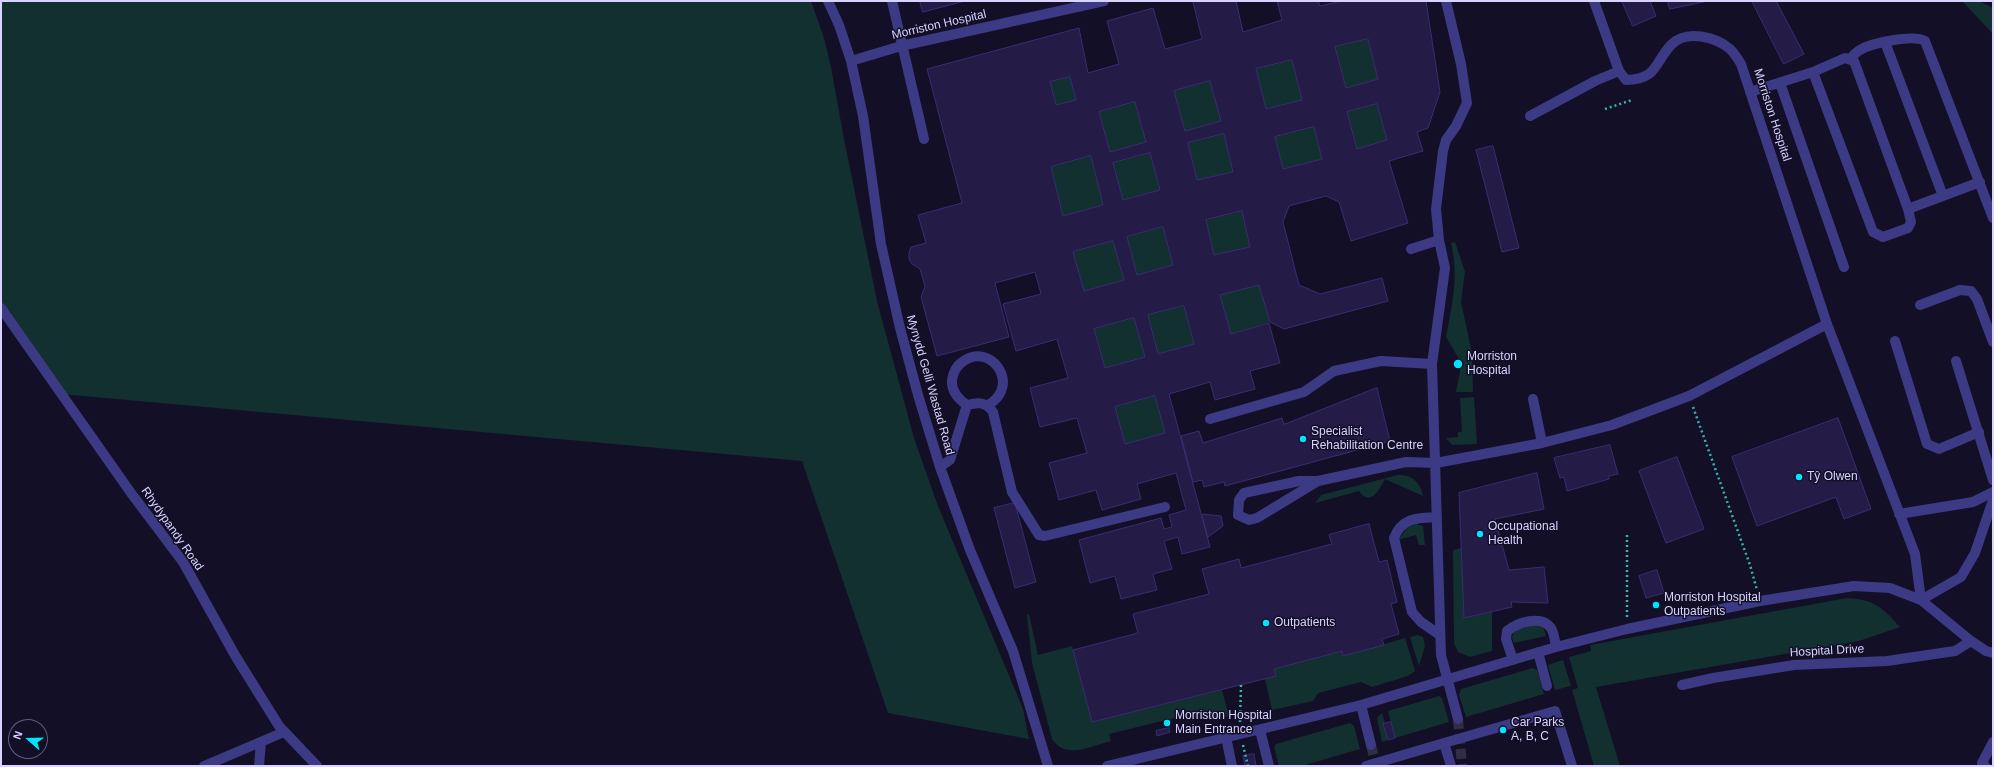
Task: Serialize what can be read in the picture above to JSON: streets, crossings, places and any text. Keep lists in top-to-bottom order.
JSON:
{
  "streets": {
    "street": [
      "Morriston Hospital",
      "Mynydd Gelli Wastad Road",
      "Rhydypandy Road",
      "Hospital Drive"
    ]
  },
  "crossings": [
    ["Morriston Hospital", "Mynydd Gelli Wastad Road"]
  ],
  "places": [
    "Morriston Hospital",
    "Specialist Rehabilitation Centre",
    "Tŷ Olwen",
    "Occupational Health",
    "Morriston Hospital Outpatients",
    "Outpatients",
    "Morriston Hospital Main Entrance",
    "Car Parks A, B, C"
  ],
  "north": "left"
}
